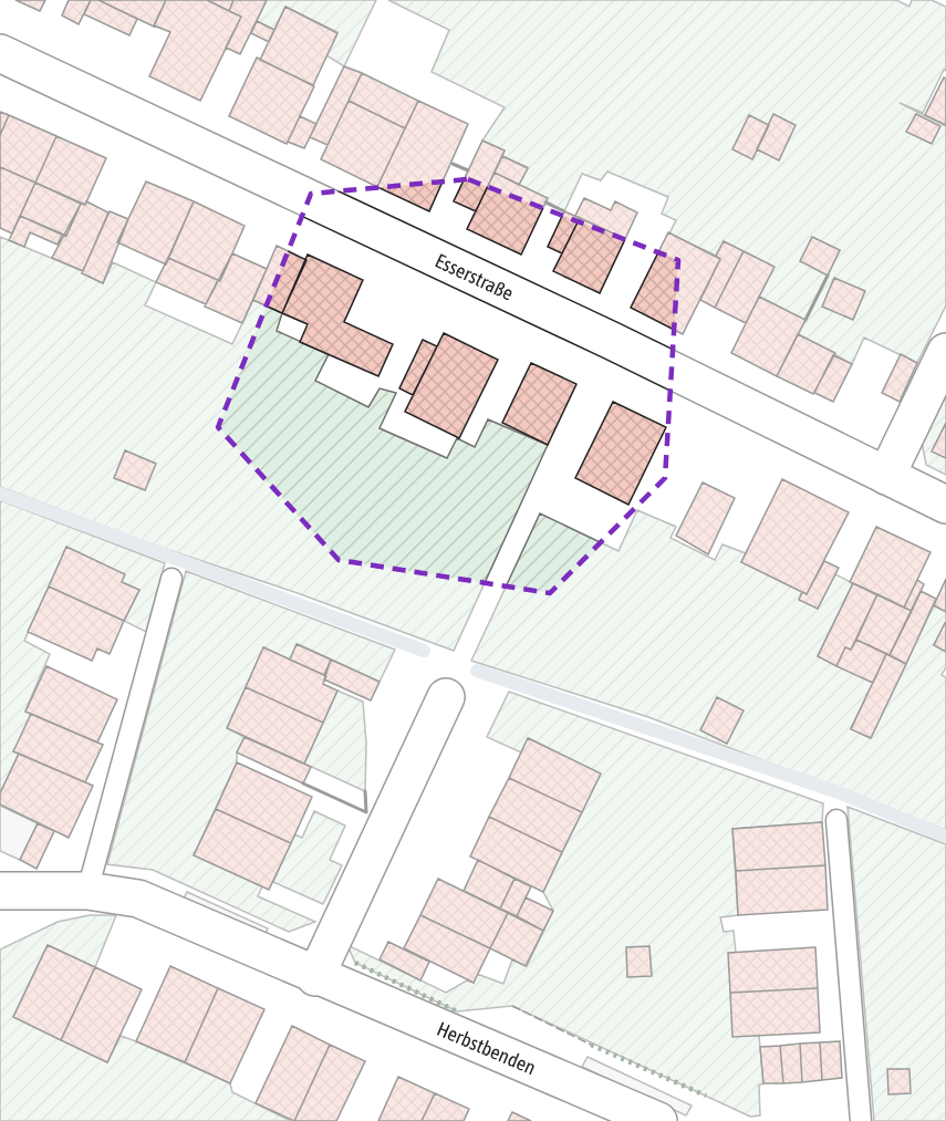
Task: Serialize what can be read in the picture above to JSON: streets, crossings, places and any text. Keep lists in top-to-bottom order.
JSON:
{
  "streets": {
    "street": ["Esserstraße", "Herbstbenden"]
  }
}
